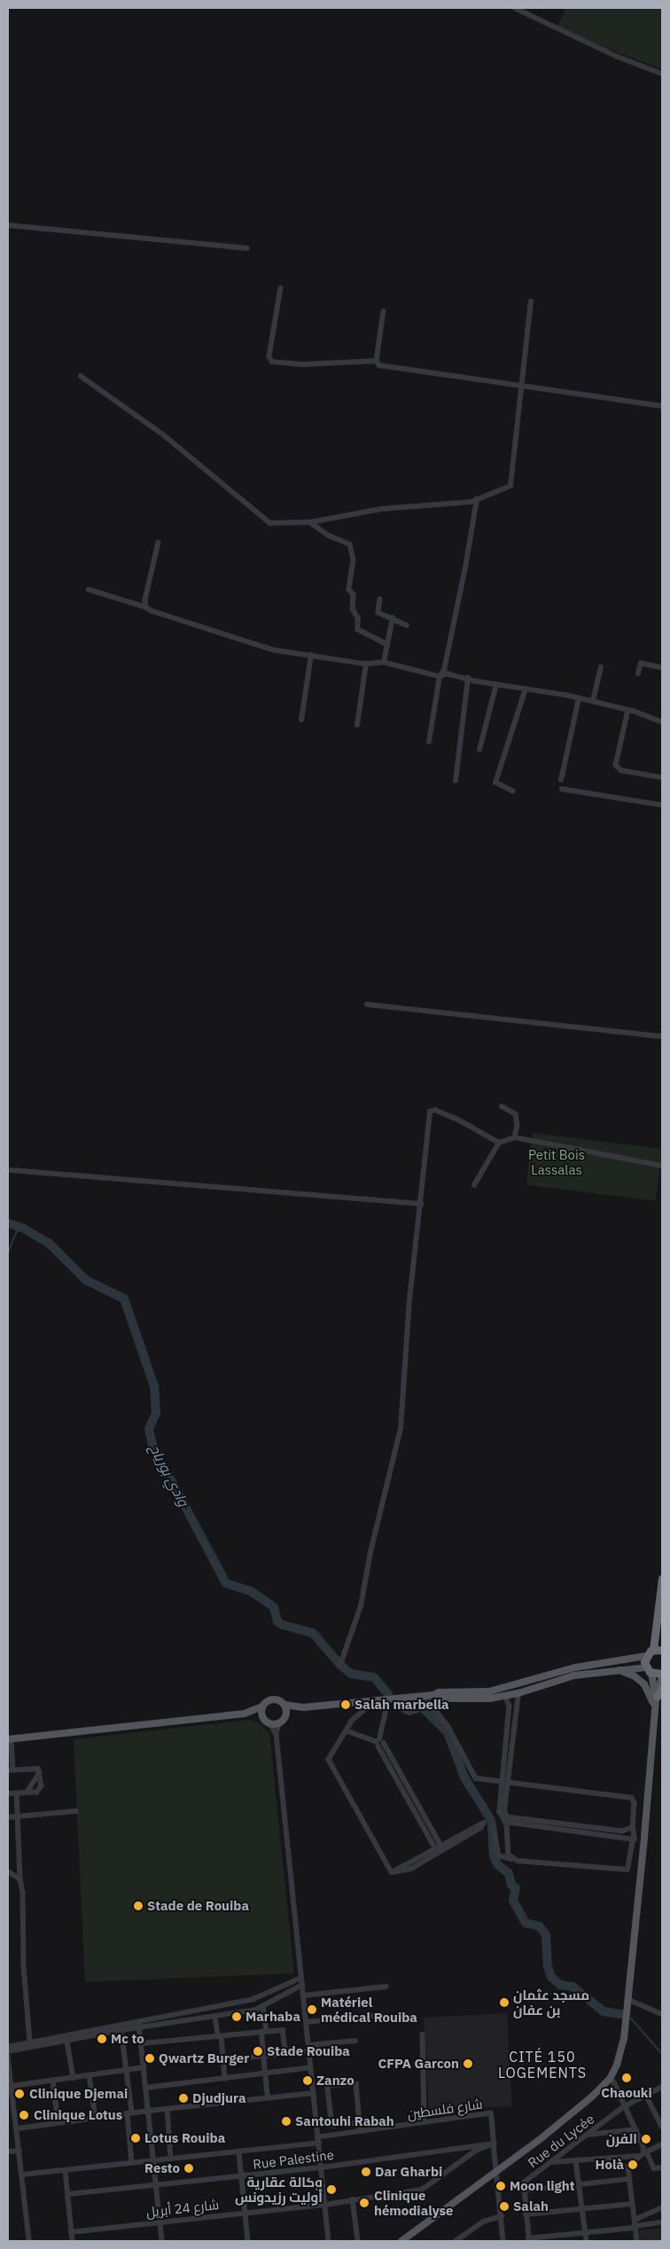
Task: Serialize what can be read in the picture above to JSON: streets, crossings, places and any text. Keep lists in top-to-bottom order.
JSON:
{
  "streets": {
    "street": [
      "شارع فلسطين",
      "Rue du Lycée",
      "Rue Palestine",
      "شارع 24 أبريل"
    ]
  },
  "crossings": [
    ["شارع فلسطين", "Rue Palestine"],
    ["شارع فلسطين", "شارع 24 أبريل"],
    ["Rue Palestine", "شارع 24 أبريل"]
  ],
  "districts": ["CITÉ 150 LOGEMENTS"],
  "water": ["وادي بورياح"],
  "parks": ["Petit Bois Lassalas"],
  "places": [
    "Salah marbella",
    "Stade de Rouiba",
    "مسجد عثمان بن عفان",
    "Matériel médical Rouiba",
    "Marhaba",
    "Mc to",
    "Stade Rouiba",
    "Qwartz Burger",
    "CFPA Garcon",
    "Chaouki",
    "Zanzo",
    "Clinique Djemai",
    "Djudjura",
    "Clinique Lotus",
    "Santouhi Rabah",
    "Lotus Rouiba",
    "الفرن",
    "Holà",
    "Resto",
    "Dar Gharbi",
    "Moon light",
    "وكالة عقارية أوليت رزيدونس",
    "Clinique hémodialyse",
    "Salah"
  ]
}
